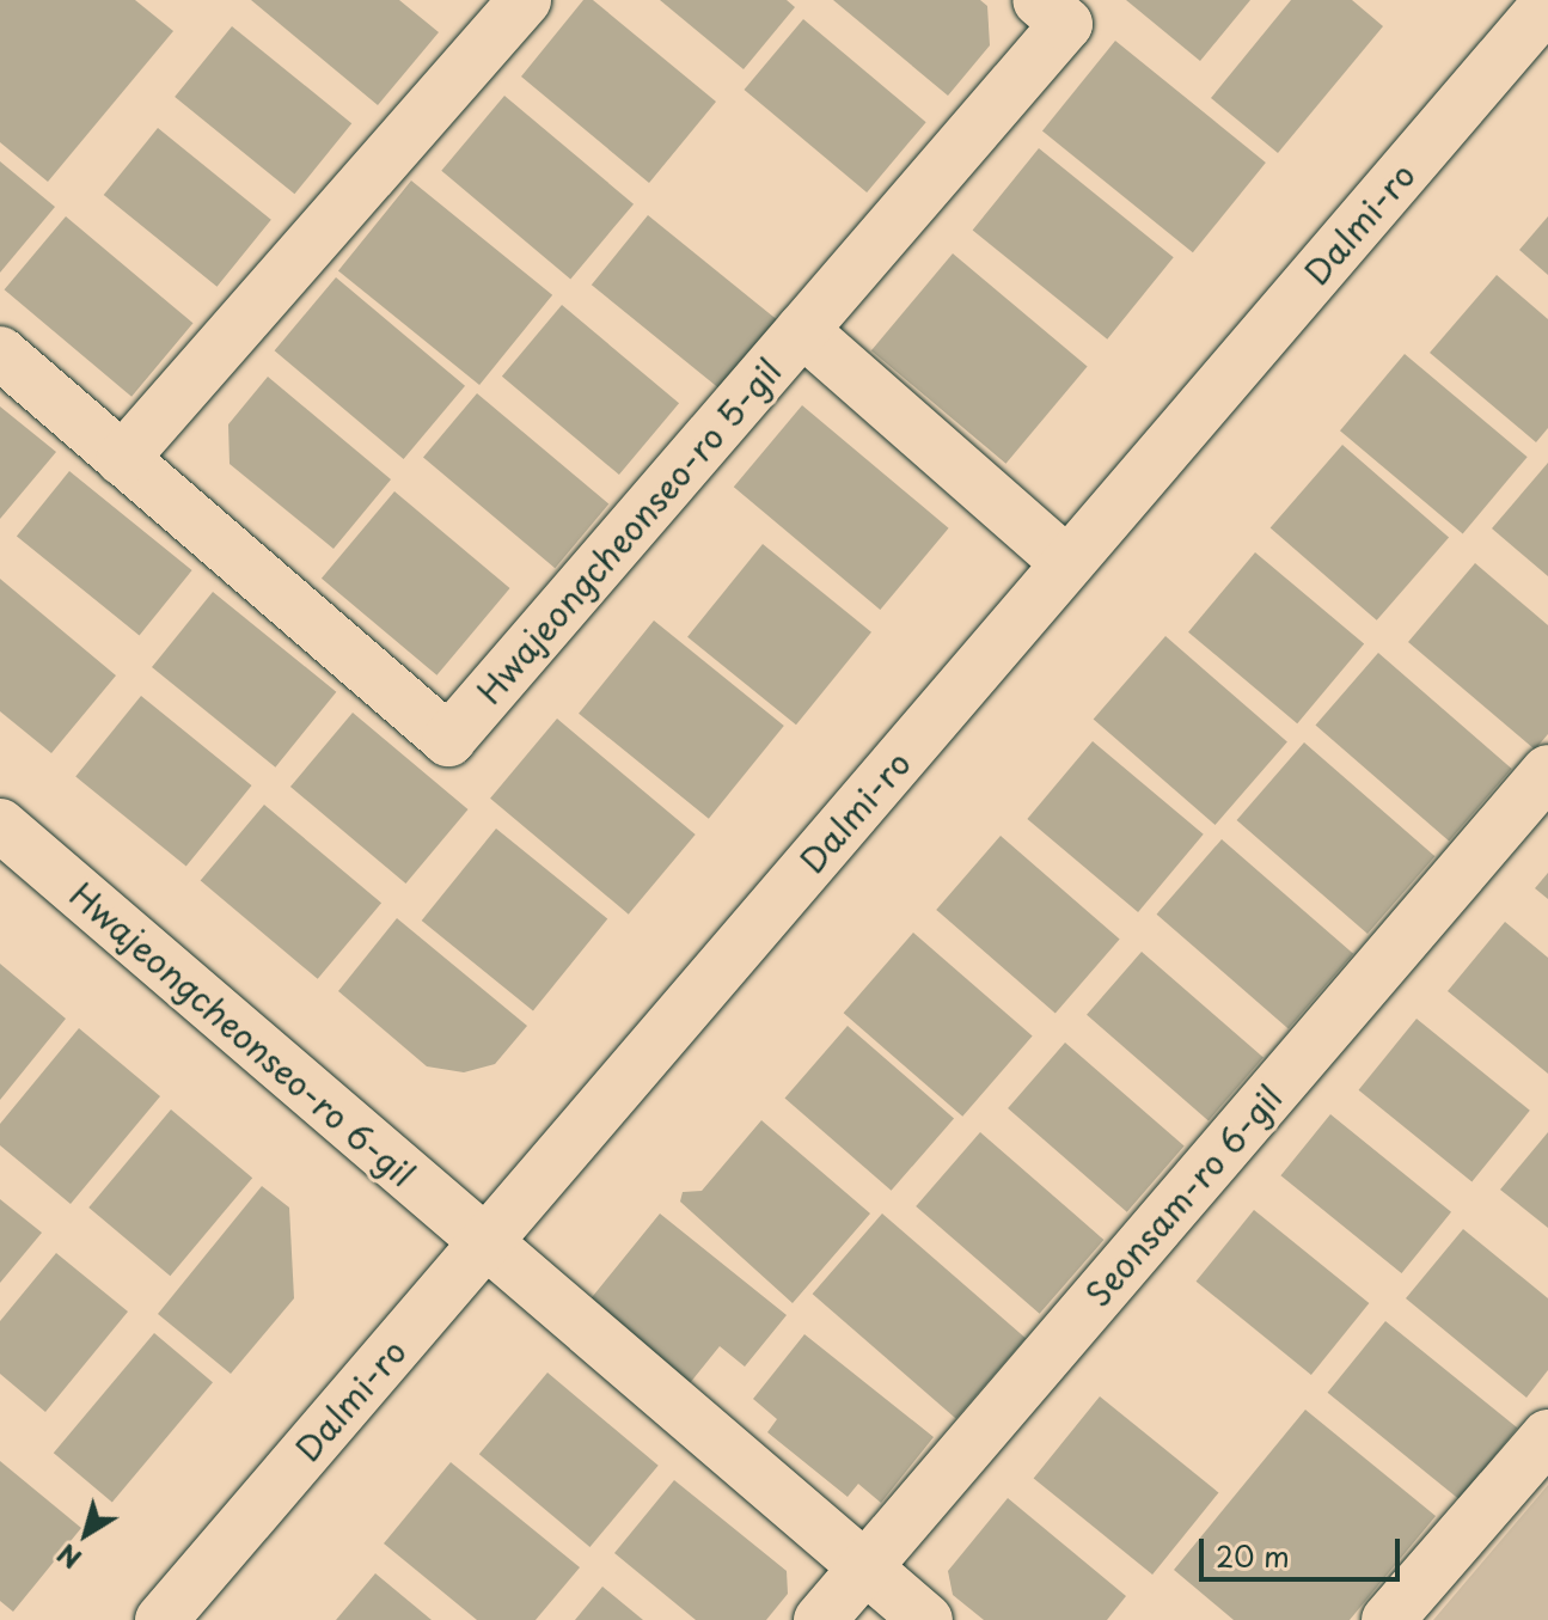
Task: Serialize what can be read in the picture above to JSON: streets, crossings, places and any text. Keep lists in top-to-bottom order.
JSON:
{
  "streets": {
    "street": [
      "Dalmi-ro",
      "Hwajeongcheonseo-ro 5-gil",
      "Hwajeongcheonseo-ro 6-gil",
      "Seonsam-ro 6-gil"
    ]
  },
  "crossings": [
    ["Dalmi-ro", "Hwajeongcheonseo-ro 6-gil"],
    ["Hwajeongcheonseo-ro 6-gil", "Seonsam-ro 6-gil"]
  ],
  "scale_bar": "20 m",
  "north": "bottom left"
}
